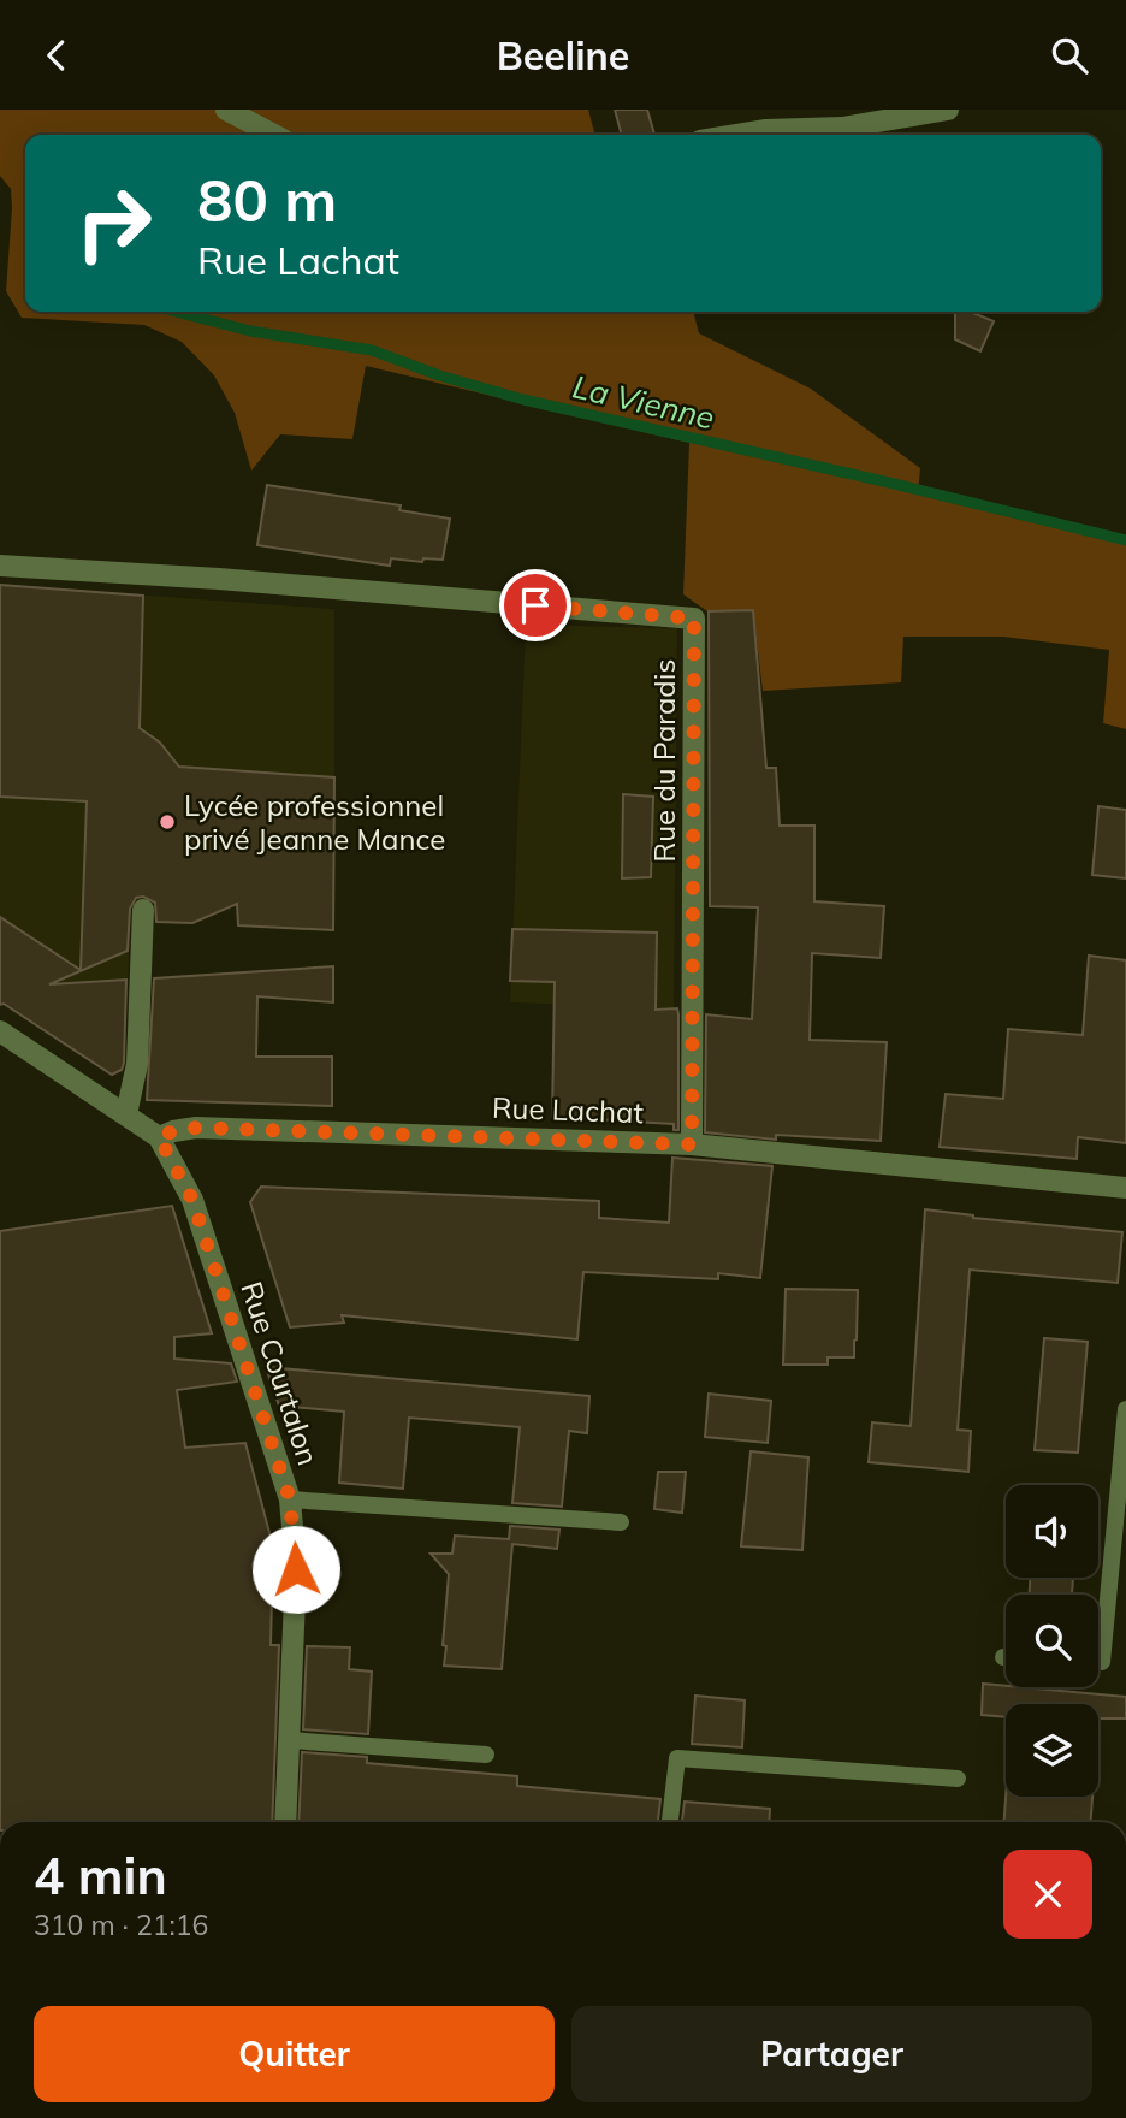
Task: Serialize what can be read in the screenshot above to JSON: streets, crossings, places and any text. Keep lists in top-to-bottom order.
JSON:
{
  "streets": {
    "street": ["Rue du Paradis", "Rue Lachat", "Rue Courtalon"]
  },
  "crossings": [
    ["Rue du Paradis", "Rue Lachat"],
    ["Rue Lachat", "Rue Courtalon"]
  ],
  "water": ["La Vienne"],
  "places": ["Lycée professionnel privé Jeanne Mance"],
  "page": {
    "header": "Beeline",
    "turn": ["80 m", "Rue Lachat"],
    "heading": ["4 min", "310 m · 21:16"],
    "buttons": ["Quitter", "Partager"]
  }
}
